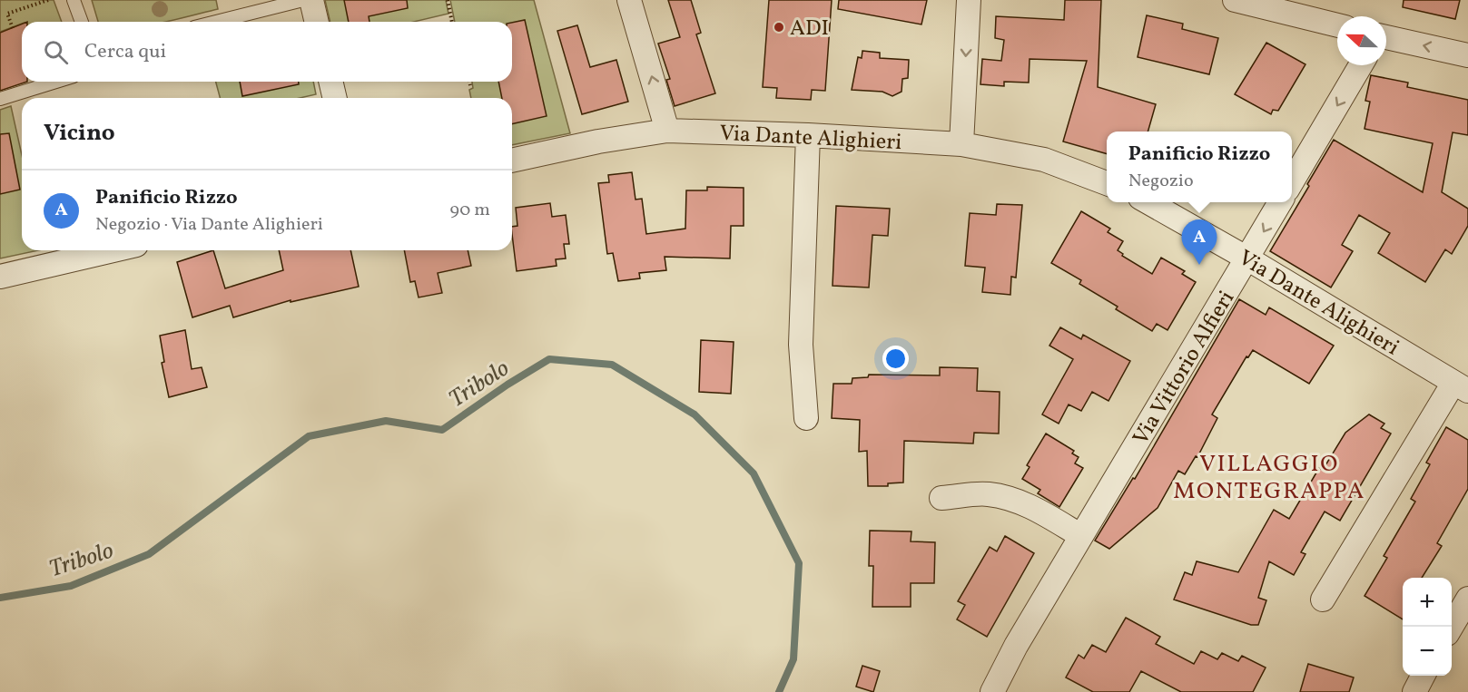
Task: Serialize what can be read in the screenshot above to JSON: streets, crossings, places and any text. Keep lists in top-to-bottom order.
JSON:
{
  "streets": {
    "street": ["Via Dante Alighieri", "Via Vittorio Alfieri"]
  },
  "crossings": [
    ["Via Dante Alighieri", "Via Vittorio Alfieri"]
  ],
  "districts": ["VILLAGGIO MONTEGRAPPA"],
  "water": ["Tribolo"],
  "places": ["ADI"],
  "north": "left",
  "page": {
    "search": "Cerca qui",
    "heading": "Vicino",
    "popup": ["Panificio Rizzo", "Negozio"],
    "list": [
      {
        "mark": "A",
        "name": "Panificio Rizzo",
        "note": "Negozio · Via Dante Alighieri",
        "value": "90 m"
      }
    ],
    "pins": "A",
    "map_buttons": ["+", "−"]
  }
}
